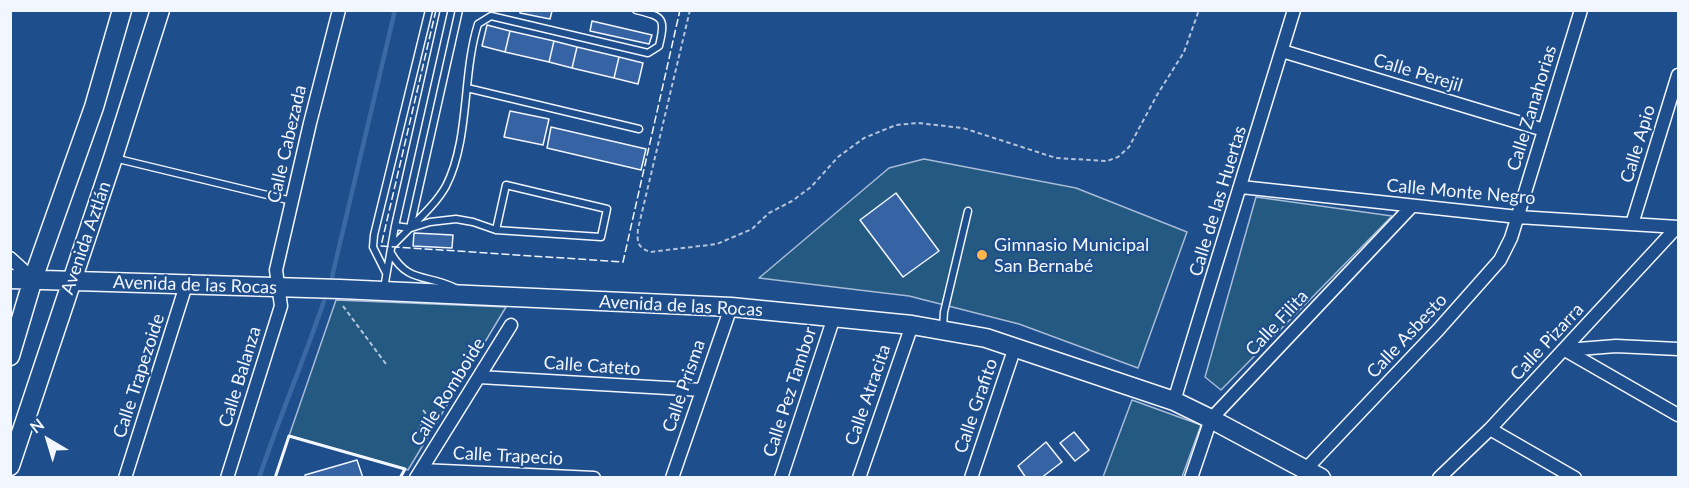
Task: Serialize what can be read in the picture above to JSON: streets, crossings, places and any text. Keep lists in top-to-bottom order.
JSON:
{
  "streets": {
    "street": [
      "Calle Perejil",
      "Calle Zanahorias",
      "Calle Cabezada",
      "Calle Apio",
      "Calle Monte Negro",
      "Calle de las Huertas",
      "Avenida Aztlán",
      "Avenida de las Rocas",
      "Calle Filita",
      "Calle Asbesto",
      "Calle Pizarra",
      "Calle Cateto",
      "Calle Trapezoide",
      "Calle Balanza",
      "Calle Prisma",
      "Calle Romboide",
      "Calle Pez Tambor",
      "Calle Atracita",
      "Calle Grafito",
      "Calle Trapecio"
    ]
  },
  "crossings": [
    ["Calle Perejil", "Calle Zanahorias"],
    ["Calle Perejil", "Calle de las Huertas"],
    ["Calle Zanahorias", "Calle Monte Negro"],
    ["Calle Zanahorias", "Calle Asbesto"],
    ["Calle Cabezada", "Avenida de las Rocas"],
    ["Calle Cabezada", "Calle Balanza"],
    ["Calle Apio", "Calle Monte Negro"],
    ["Calle Monte Negro", "Calle de las Huertas"],
    ["Calle Monte Negro", "Calle Filita"],
    ["Calle Monte Negro", "Calle Asbesto"],
    ["Calle Monte Negro", "Calle Pizarra"],
    ["Calle de las Huertas", "Avenida de las Rocas"],
    ["Avenida Aztlán", "Avenida de las Rocas"],
    ["Avenida de las Rocas", "Calle Filita"],
    ["Avenida de las Rocas", "Calle Asbesto"],
    ["Avenida de las Rocas", "Calle Trapezoide"],
    ["Avenida de las Rocas", "Calle Balanza"],
    ["Avenida de las Rocas", "Calle Prisma"],
    ["Avenida de las Rocas", "Calle Pez Tambor"],
    ["Avenida de las Rocas", "Calle Atracita"],
    ["Avenida de las Rocas", "Calle Grafito"],
    ["Calle Cateto", "Calle Prisma"],
    ["Calle Cateto", "Calle Romboide"],
    ["Calle Romboide", "Calle Trapecio"]
  ],
  "places": ["Gimnasio Municipal San Bernabé"],
  "north": "top left"
}
